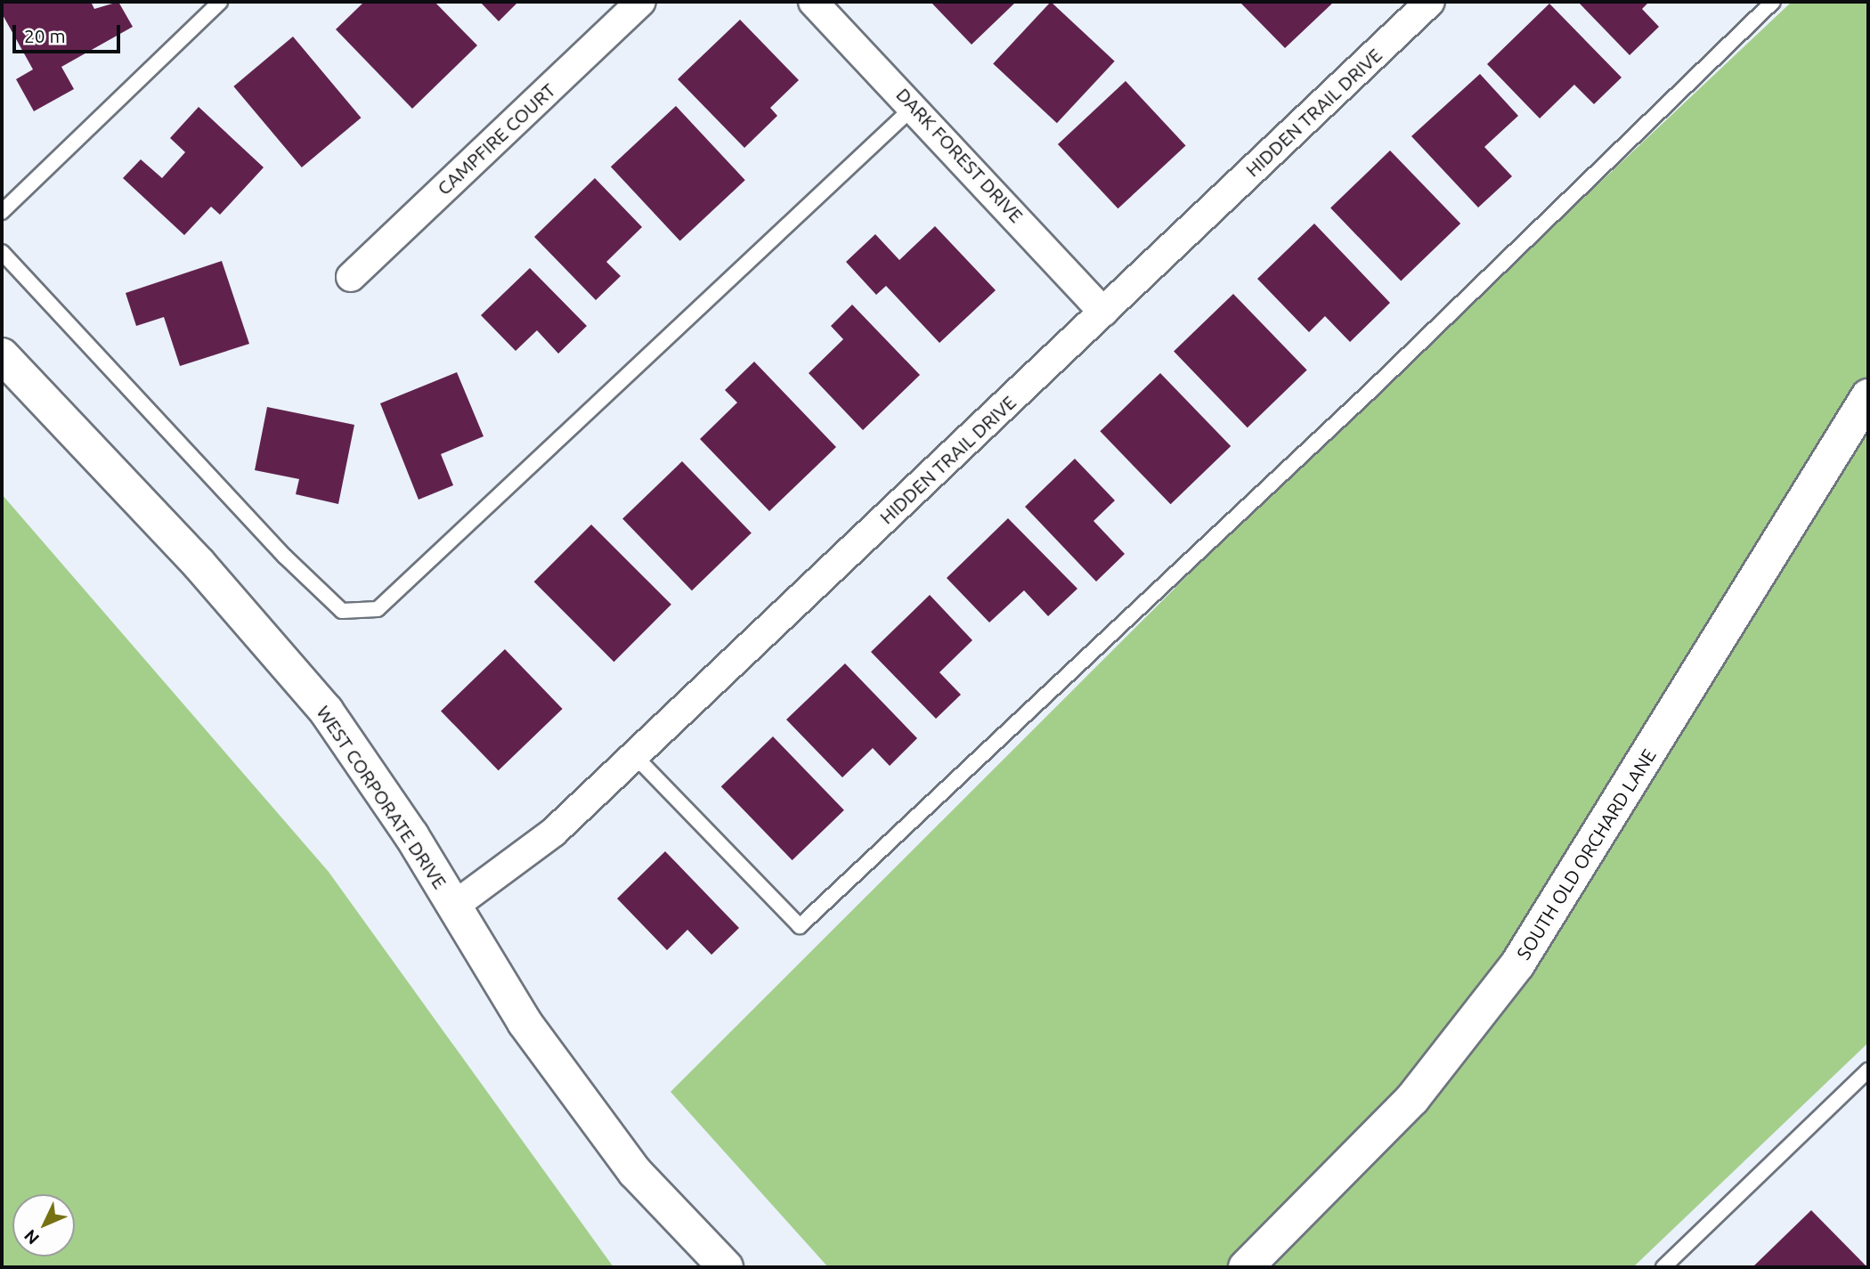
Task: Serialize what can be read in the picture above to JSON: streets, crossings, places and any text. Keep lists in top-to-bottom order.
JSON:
{
  "streets": {
    "street": [
      "HIDDEN TRAIL DRIVE",
      "CAMPFIRE COURT",
      "DARK FOREST DRIVE",
      "WEST CORPORATE DRIVE",
      "SOUTH OLD ORCHARD LANE"
    ]
  },
  "crossings": [
    ["HIDDEN TRAIL DRIVE", "DARK FOREST DRIVE"],
    ["HIDDEN TRAIL DRIVE", "WEST CORPORATE DRIVE"]
  ],
  "scale_bar": "20 m",
  "north": "bottom left"
}
